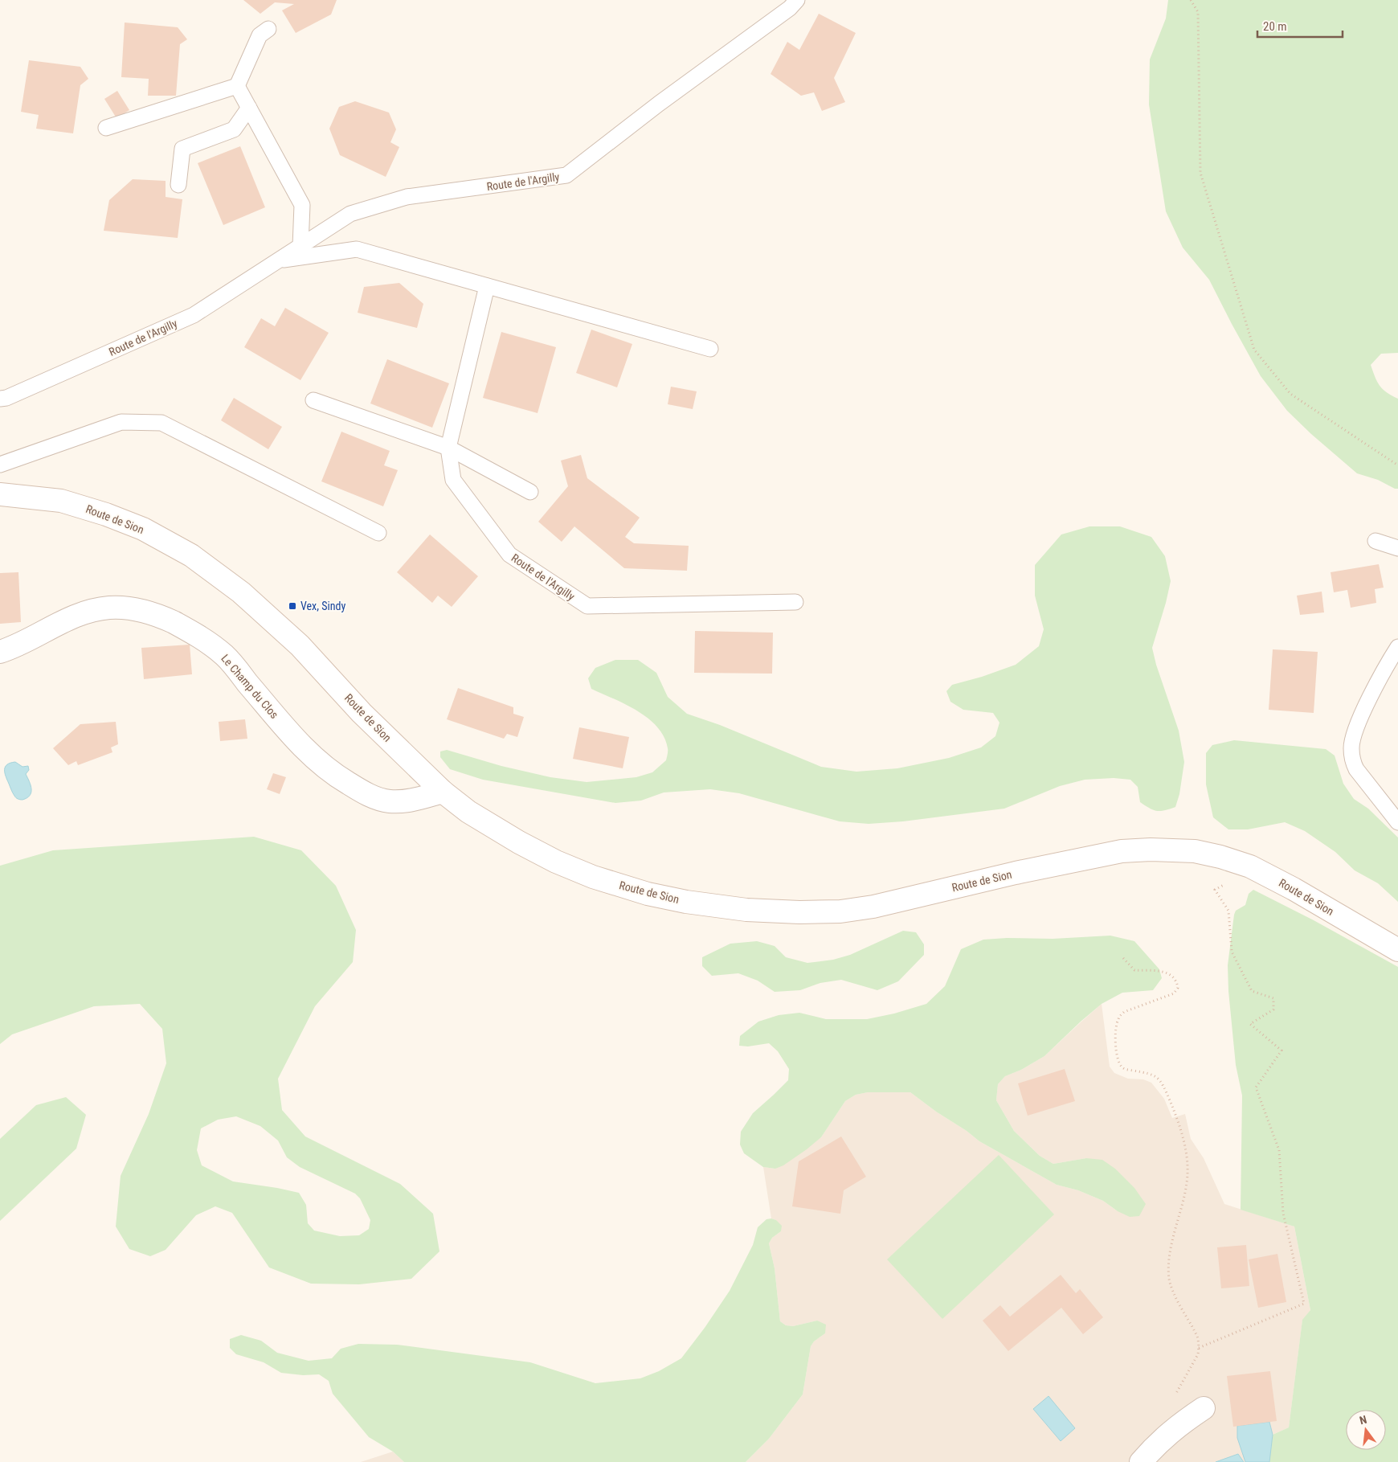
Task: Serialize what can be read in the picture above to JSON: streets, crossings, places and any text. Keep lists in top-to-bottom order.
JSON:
{
  "streets": {
    "main road": ["Route de Sion", "Le Champ du Clos"],
    "lane": ["Route de l'Argilly"]
  },
  "crossings": [
    ["Route de Sion", "Le Champ du Clos"]
  ],
  "places": {
    "transit": ["Vex, Sindy"]
  },
  "scale_bar": "20 m",
  "north": "top"
}
